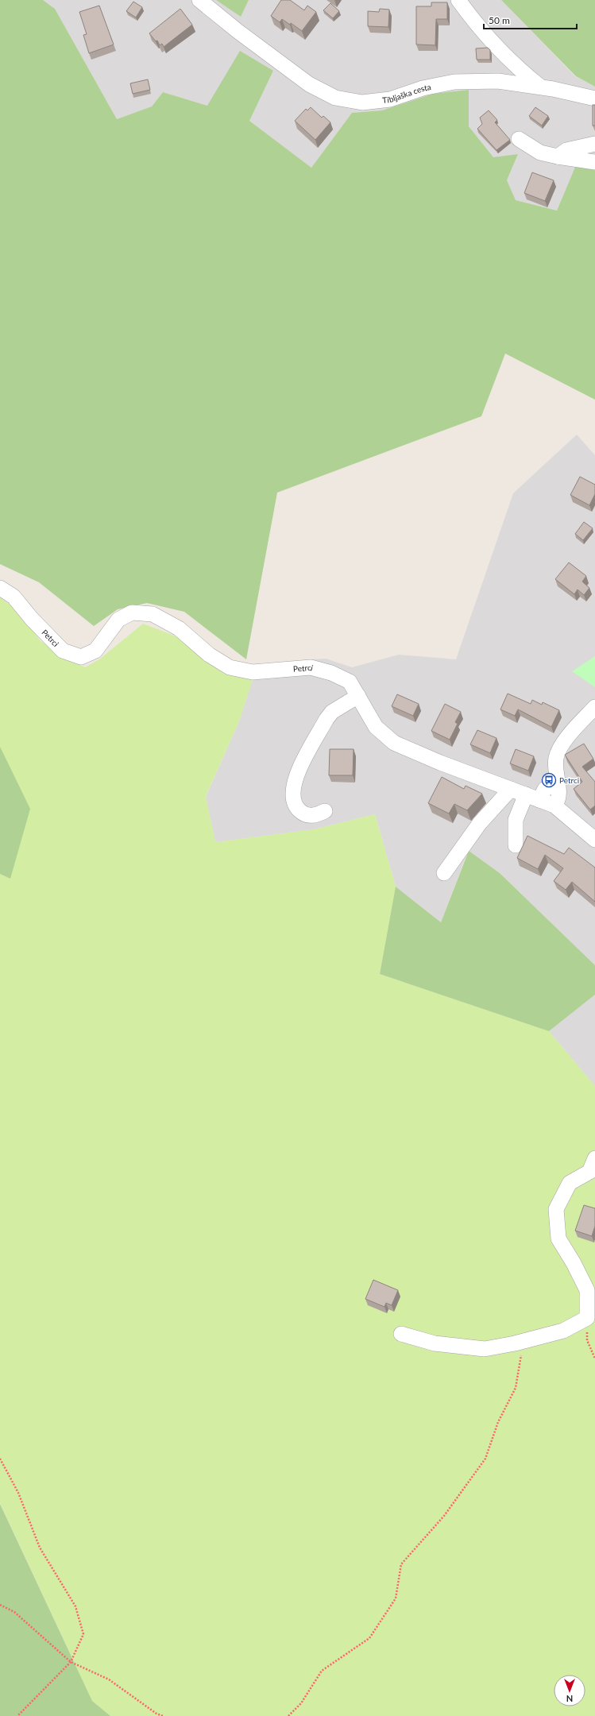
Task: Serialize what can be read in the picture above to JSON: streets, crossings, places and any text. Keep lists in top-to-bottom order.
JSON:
{
  "streets": {
    "street": ["Tibljaška cesta", "Petrci"]
  },
  "places": {
    "bus stop": ["Petrci"]
  },
  "scale_bar": "50 m",
  "north": "bottom"
}
